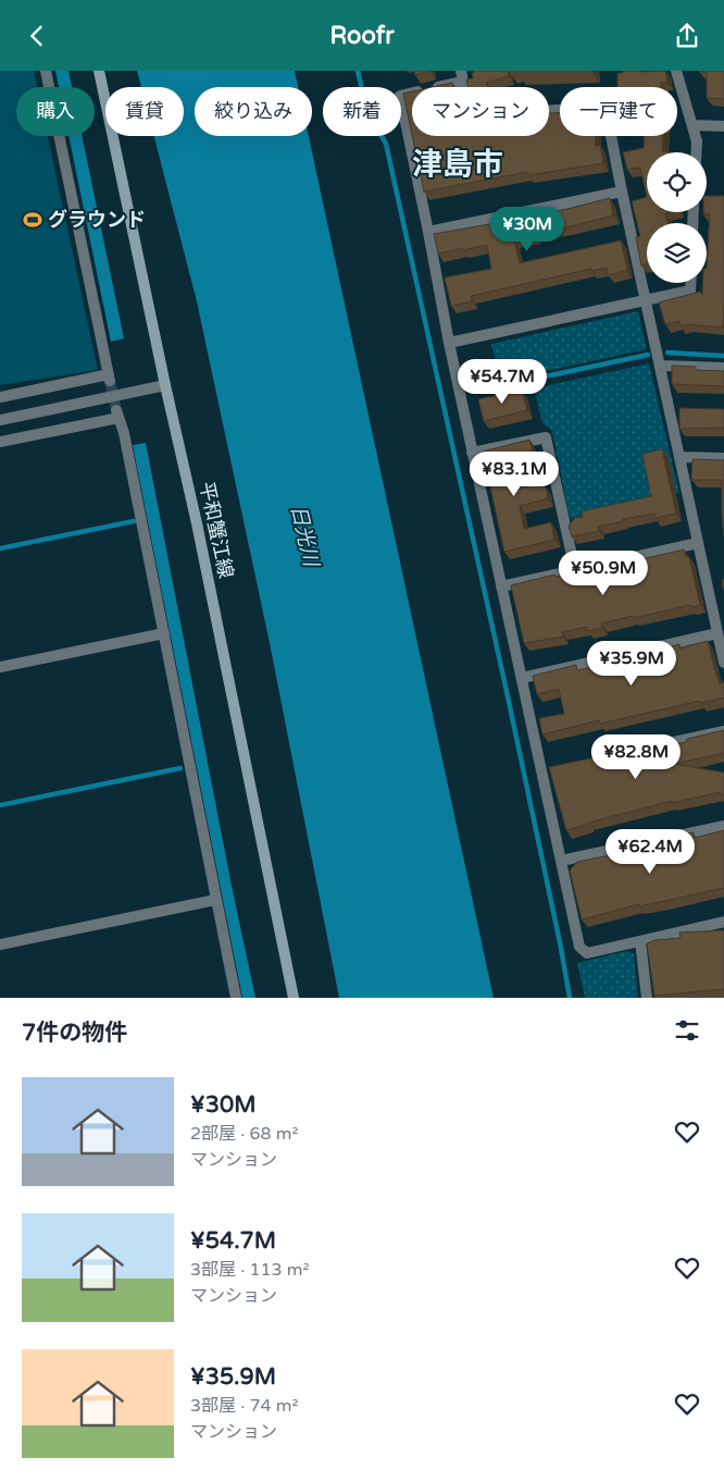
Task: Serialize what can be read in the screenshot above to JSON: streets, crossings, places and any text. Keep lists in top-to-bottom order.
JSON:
{
  "streets": {
    "main road": ["平和蟹江線"]
  },
  "districts": ["津島市"],
  "water": ["日光川"],
  "places": {
    "sports": ["グラウンド"]
  },
  "page": {
    "header": "Roofr",
    "chip": [
      "購入",
      "賃貸",
      "絞り込み",
      "新着",
      "マンション",
      "一戸建て"
    ],
    "price": [
      "¥30M",
      "¥54.7M",
      "¥83.1M",
      "¥50.9M",
      "¥35.9M",
      "¥82.8M",
      "¥62.4M"
    ],
    "heading": "7件の物件",
    "list": [
      {
        "name": "¥30M",
        "note": "2部屋 · 68 m² · マンション"
      },
      {
        "name": "¥54.7M",
        "note": "3部屋 · 113 m² · マンション"
      },
      {
        "name": "¥35.9M",
        "note": "3部屋 · 74 m² · マンション"
      }
    ]
  }
}
